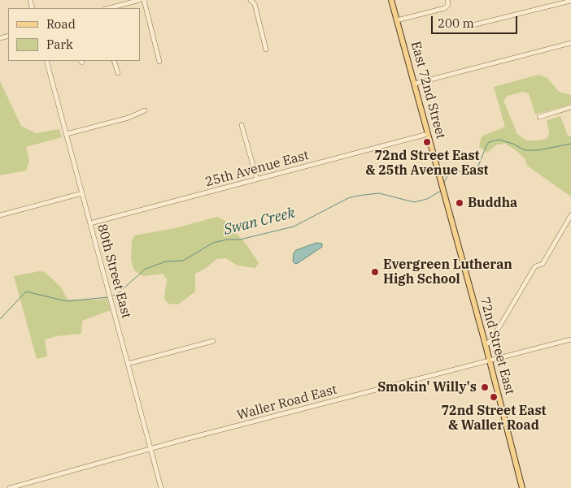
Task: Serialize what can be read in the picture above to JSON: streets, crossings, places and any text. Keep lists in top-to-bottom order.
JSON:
{
  "streets": {
    "main road": ["East 72nd Street", "72nd Street East"],
    "street": ["25th Avenue East", "80th Street East", "Waller Road East"]
  },
  "crossings": [
    ["East 72nd Street", "25th Avenue East"],
    ["East 72nd Street", "72nd Street East"],
    ["25th Avenue East", "80th Street East"],
    ["80th Street East", "Waller Road East"],
    ["72nd Street East", "Waller Road East"]
  ],
  "water": ["Swan Creek"],
  "places": [
    "72nd Street East & 25th Avenue East",
    "Buddha",
    "Evergreen Lutheran High School",
    "Smokin' Willy's",
    "72nd Street East & Waller Road"
  ],
  "legend": ["Road", "Park"],
  "scale_bar": "200 m"
}
